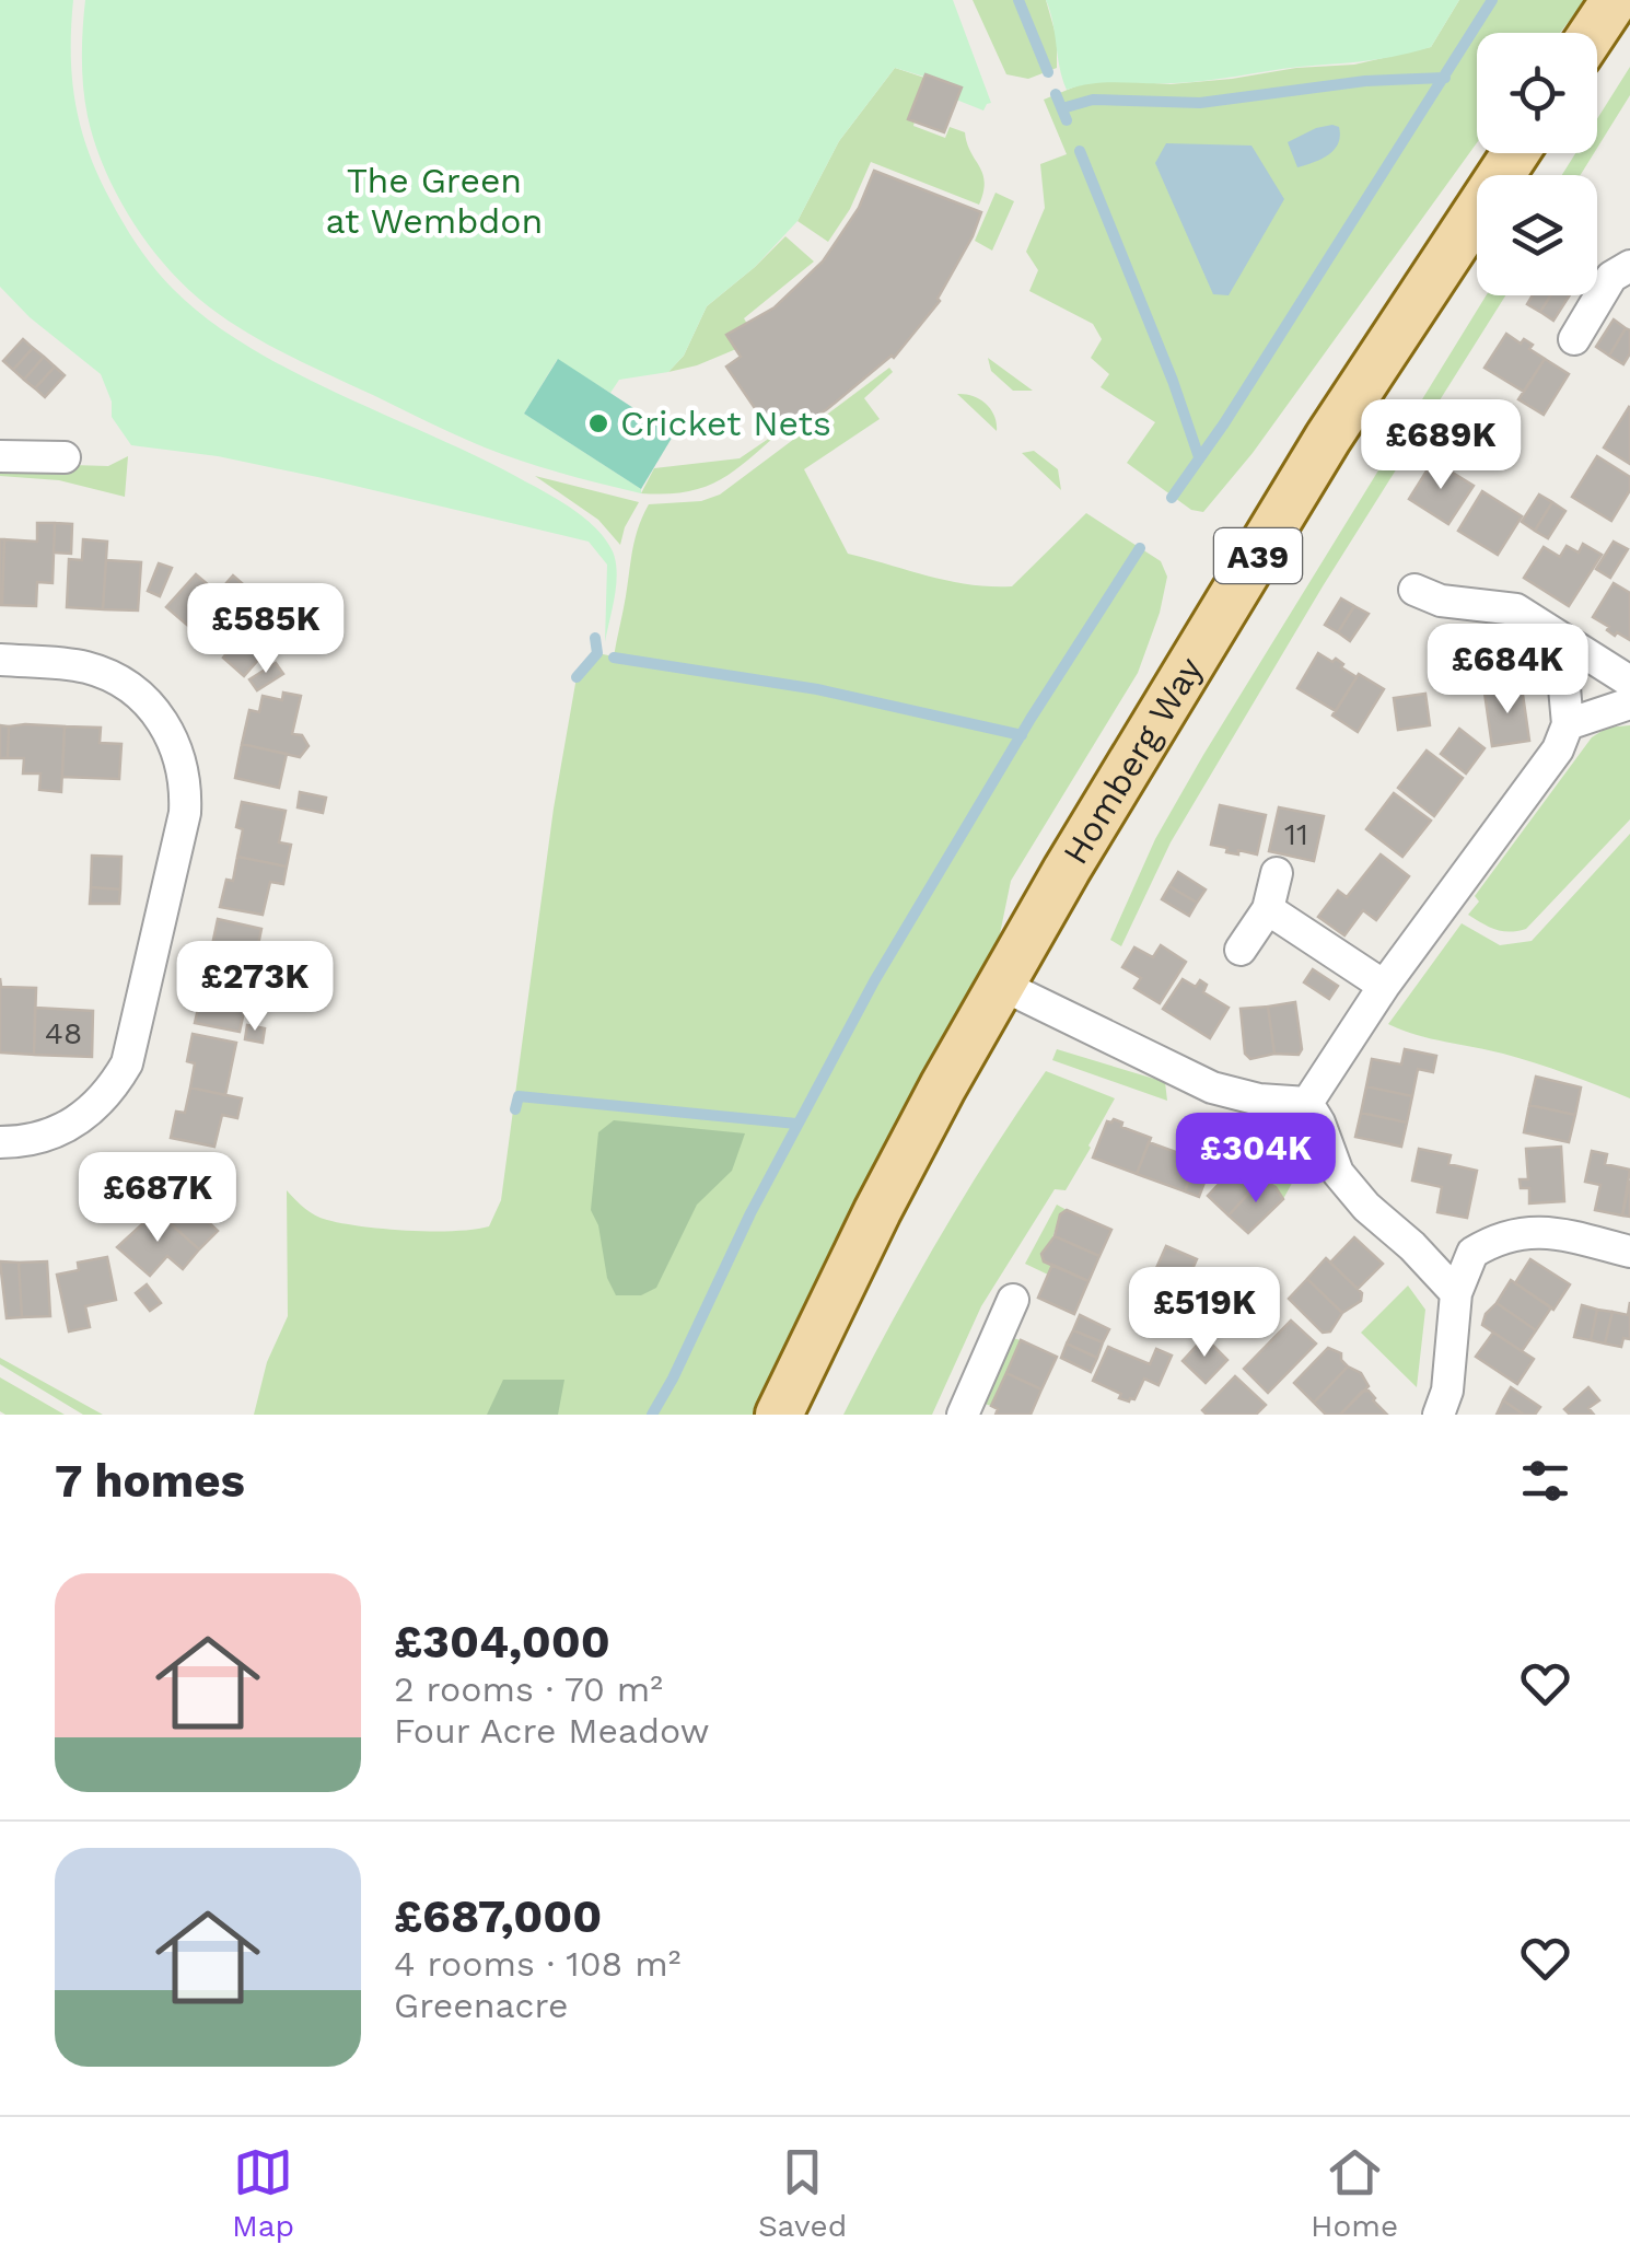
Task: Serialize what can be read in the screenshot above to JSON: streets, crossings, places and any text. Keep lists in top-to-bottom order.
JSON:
{
  "streets": {
    "main road": ["A39", "Homberg Way"]
  },
  "parks": ["The Green at Wembdon"],
  "places": ["Cricket Nets"],
  "house_numbers": ["11", "48"],
  "page": {
    "price": [
      "£689K",
      "£585K",
      "£684K",
      "£273K",
      "£304K",
      "£687K",
      "£519K"
    ],
    "heading": "7 homes",
    "list": [
      {
        "name": "£304,000",
        "note": "2 rooms · 70 m² · Four Acre Meadow"
      },
      {
        "name": "£687,000",
        "note": "4 rooms · 108 m² · Greenacre"
      }
    ],
    "tabs": ["Map", "Saved", "Home"]
  }
}
